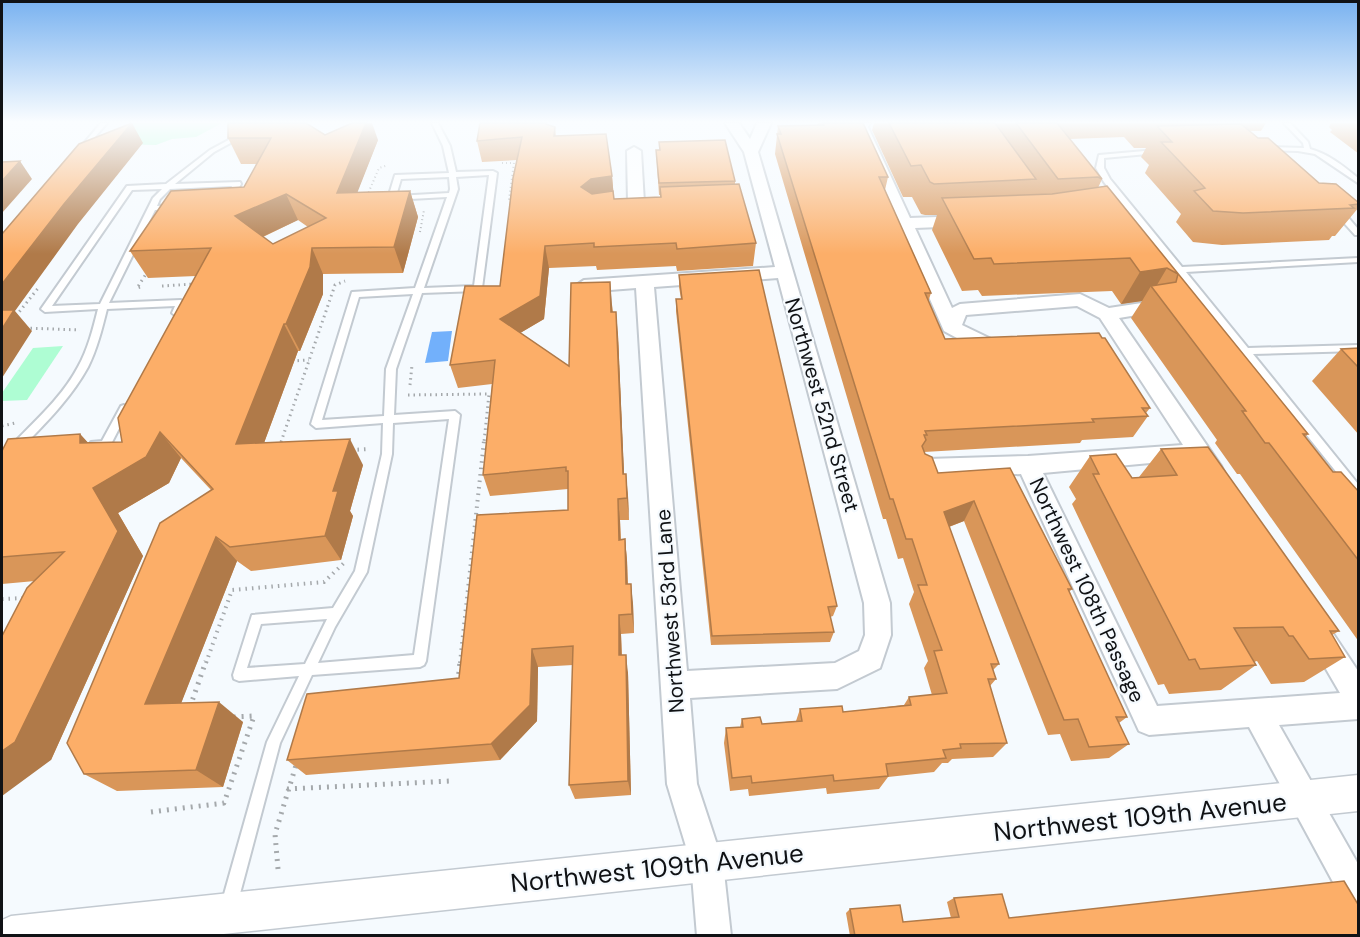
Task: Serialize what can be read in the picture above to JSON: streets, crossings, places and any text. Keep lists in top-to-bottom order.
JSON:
{
  "streets": {
    "street": [
      "Northwest 52nd Street",
      "Northwest 108th Passage",
      "Northwest 53rd Lane",
      "Northwest 109th Avenue"
    ]
  },
  "crossings": [
    ["Northwest 52nd Street", "Northwest 53rd Lane"],
    ["Northwest 108th Passage", "Northwest 109th Avenue"],
    ["Northwest 53rd Lane", "Northwest 109th Avenue"]
  ]
}
